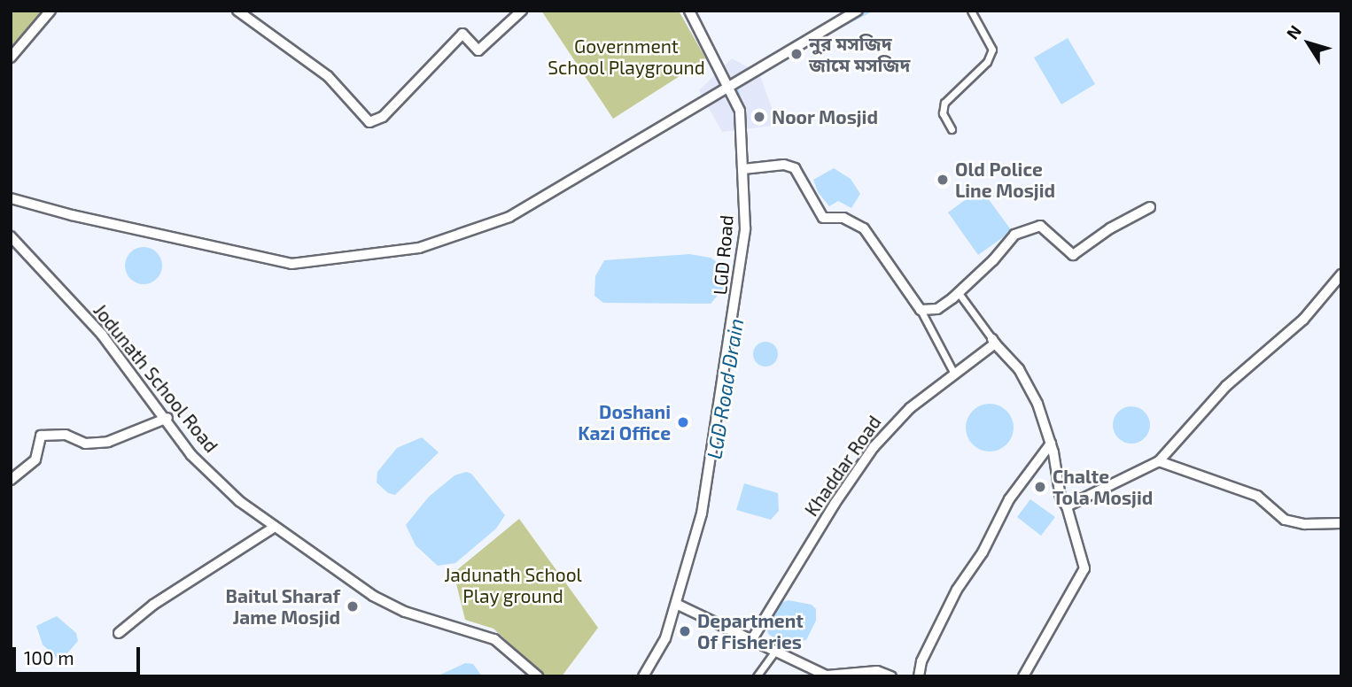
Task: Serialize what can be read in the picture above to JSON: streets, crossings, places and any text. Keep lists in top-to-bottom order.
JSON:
{
  "streets": {
    "street": ["LGD Road", "Jodunath School Road", "Khaddar Road"]
  },
  "water": ["LGD Road Drain"],
  "parks": ["Government School Playground", "Jadunath School Play ground"],
  "places": [
    "নুর মসজিদ জামে মসজিদ",
    "Noor Mosjid",
    "Old Police Line Mosjid",
    "Doshani Kazi Office",
    "Chalte Tola Mosjid",
    "Baitul Sharaf Jame Mosjid",
    "Department Of Fisheries"
  ],
  "scale_bar": "100 m",
  "north": "top left"
}
